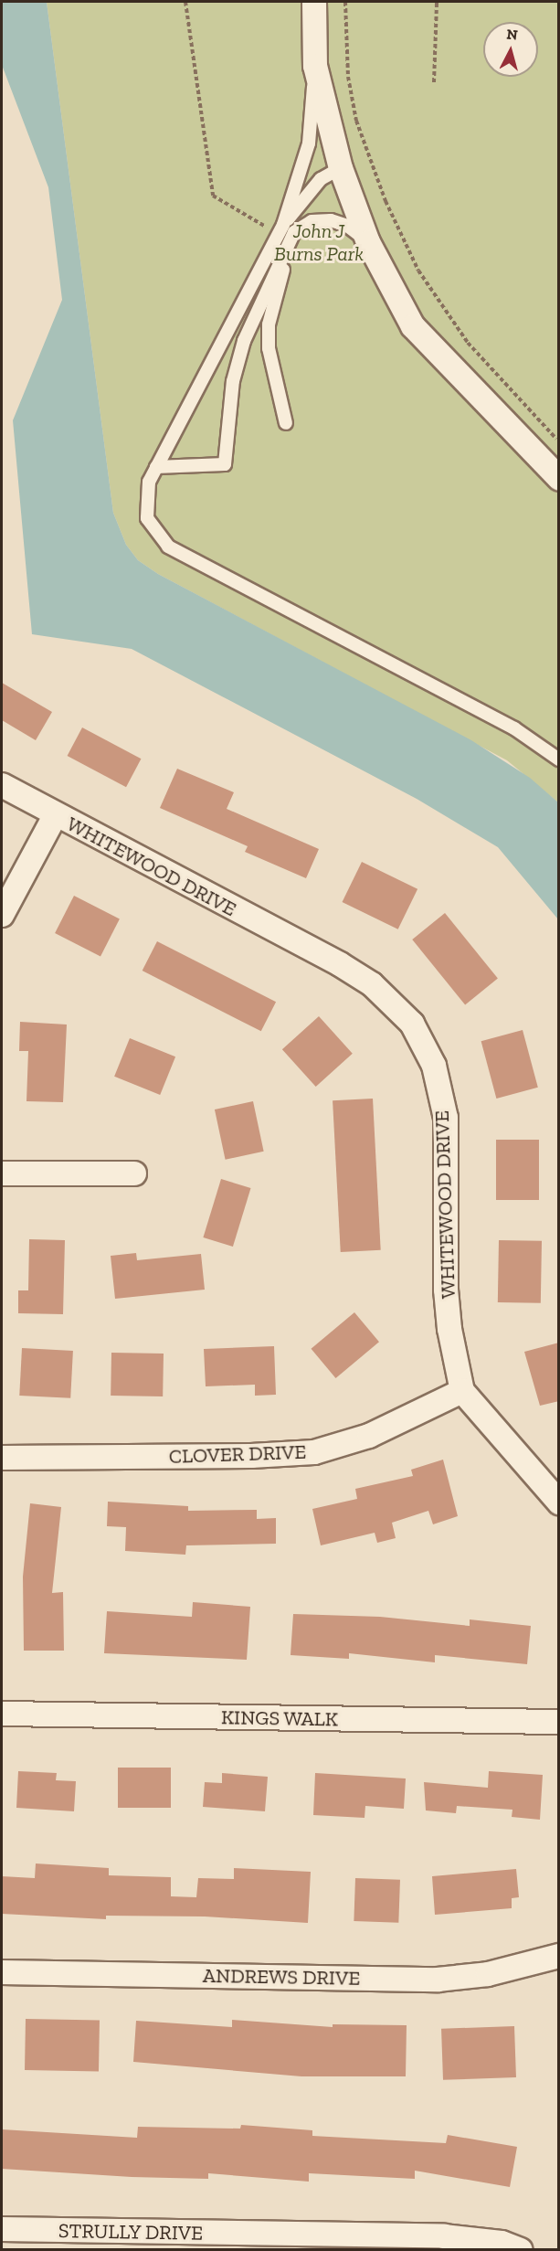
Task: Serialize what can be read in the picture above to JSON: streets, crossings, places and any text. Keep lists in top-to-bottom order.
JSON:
{
  "streets": {
    "street": [
      "WHITEWOOD DRIVE",
      "CLOVER DRIVE",
      "KINGS WALK",
      "ANDREWS DRIVE",
      "STRULLY DRIVE"
    ]
  },
  "crossings": [
    ["WHITEWOOD DRIVE", "CLOVER DRIVE"]
  ],
  "parks": ["John J Burns Park"],
  "north": "top"
}
